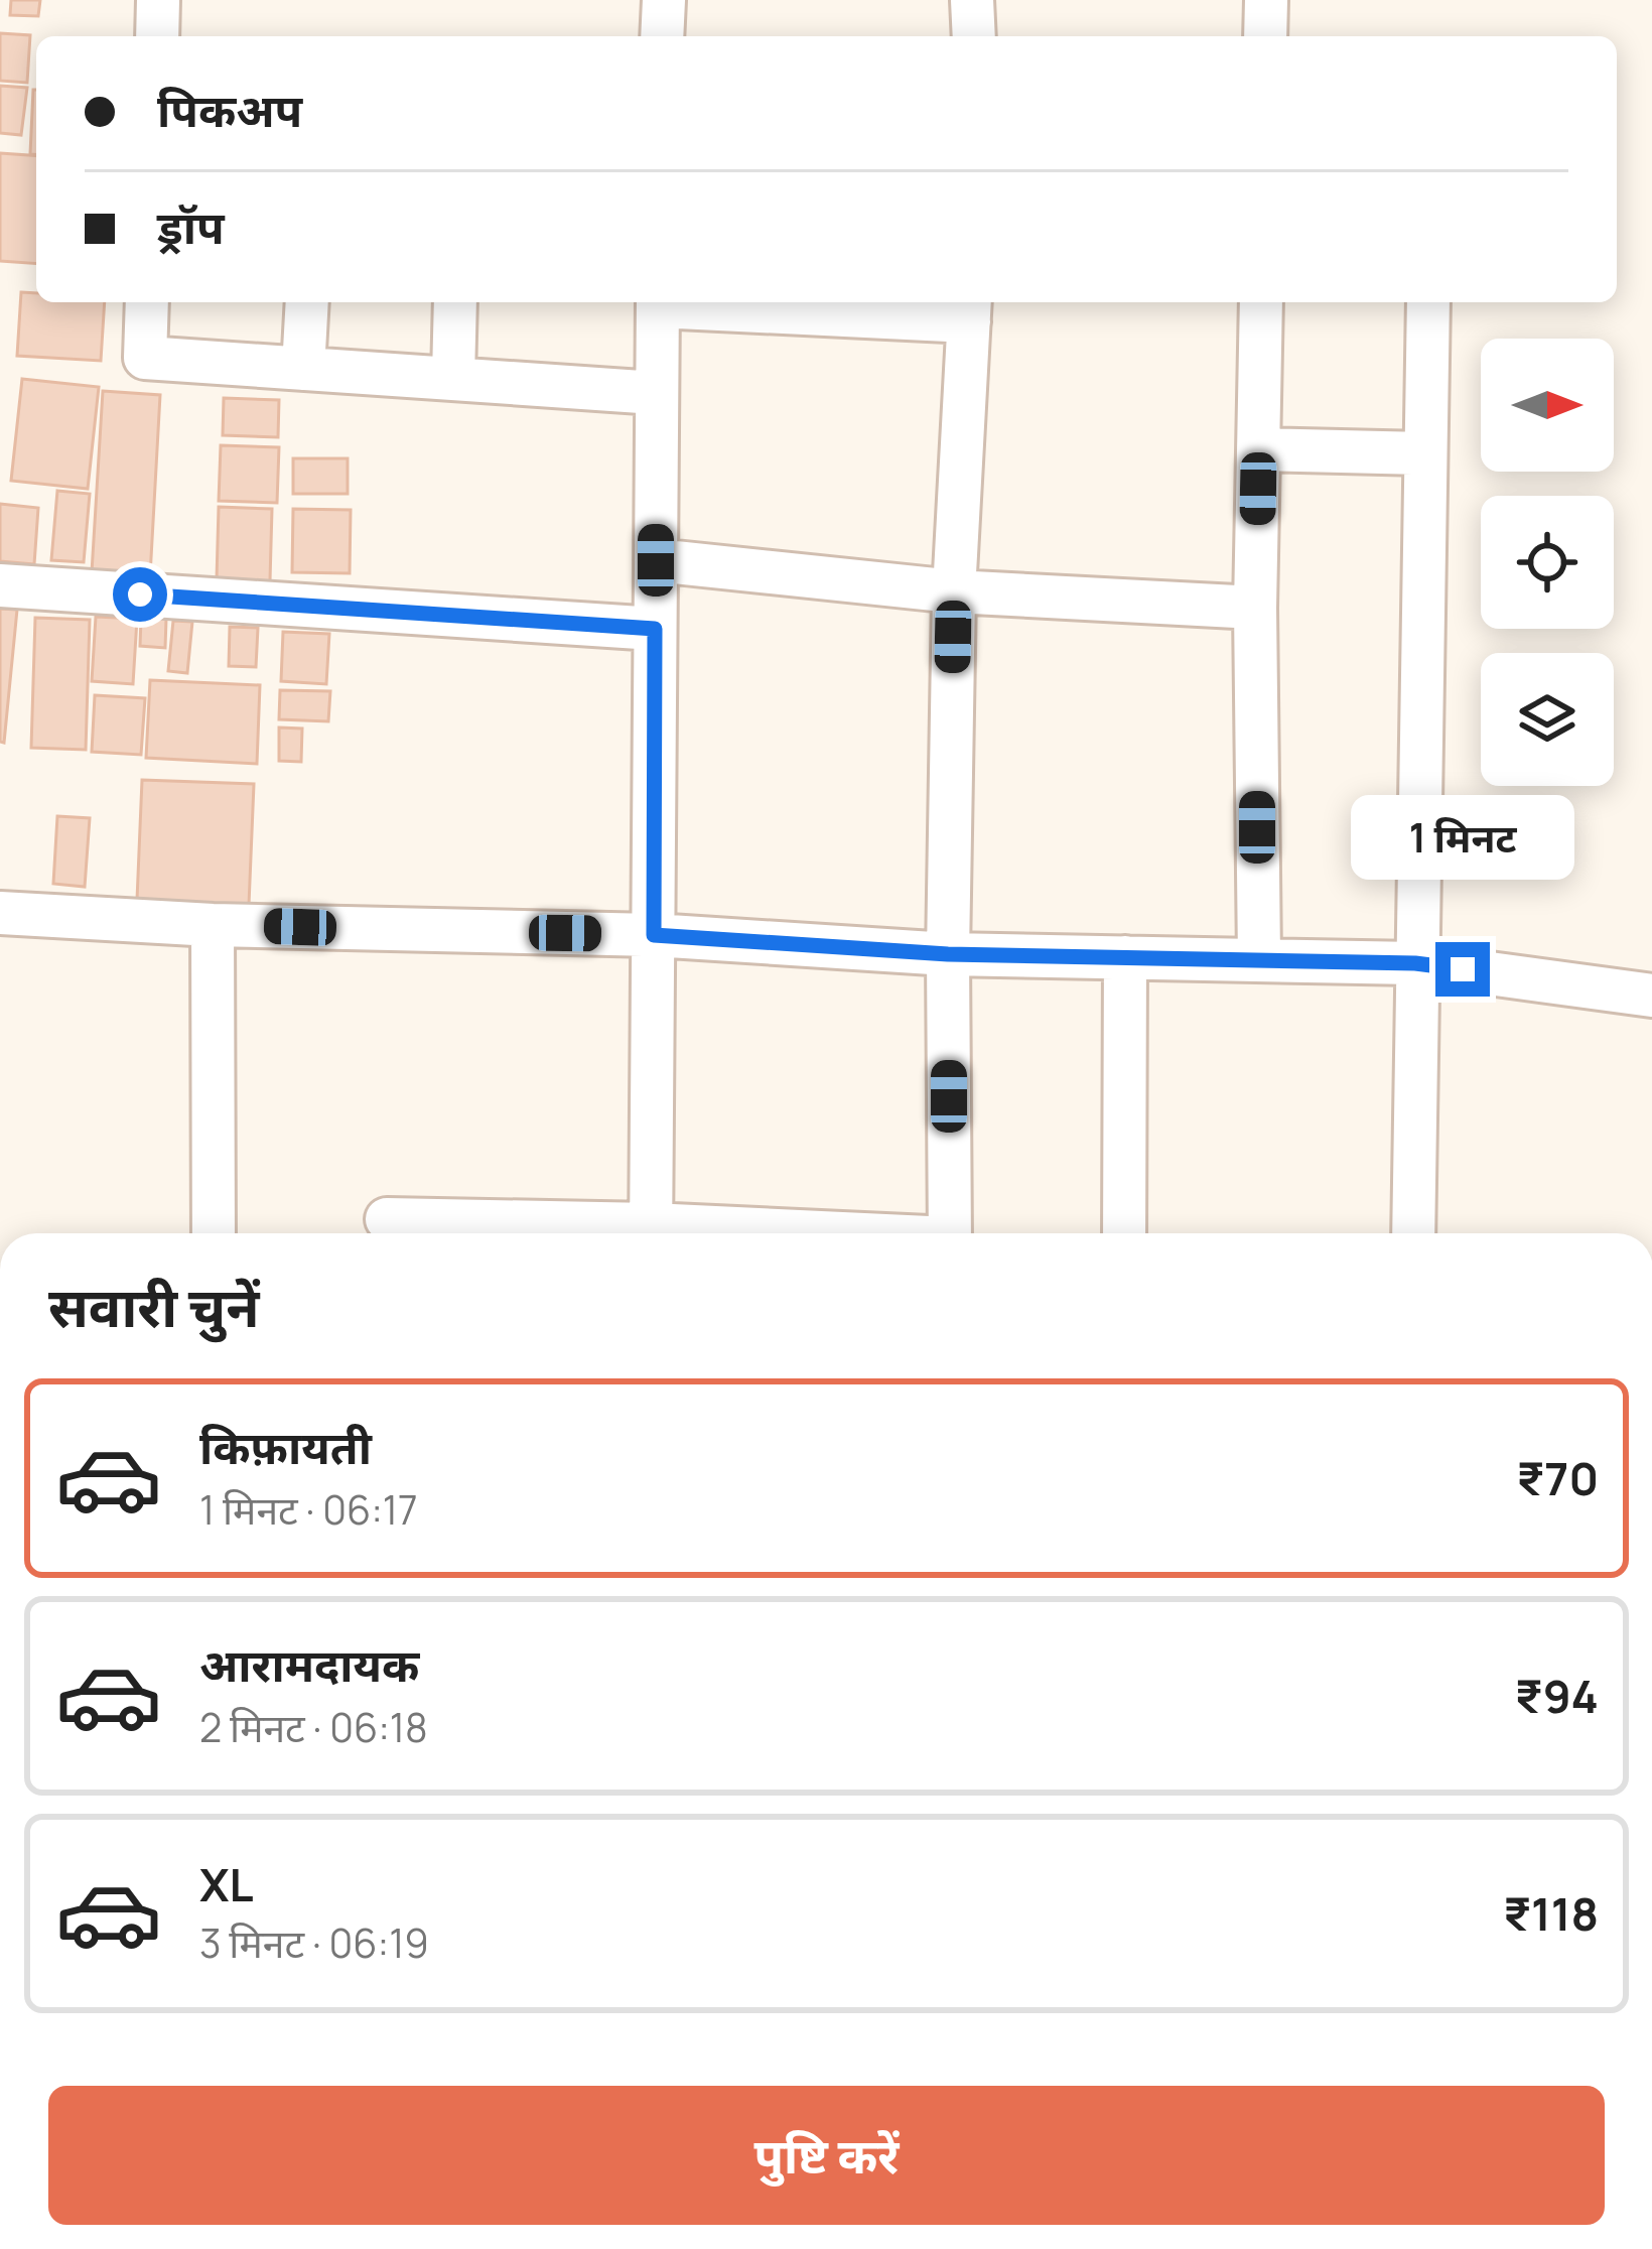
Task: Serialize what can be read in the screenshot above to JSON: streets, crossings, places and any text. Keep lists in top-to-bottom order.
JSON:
{
  "north": "right",
  "page": {
    "banner": ["पिकअप", "ड्रॉप"],
    "bubble": "1 मिनट",
    "heading": "सवारी चुनें",
    "list": [
      {
        "name": "किफ़ायती",
        "note": "1 मिनट · 06:17",
        "value": "₹70"
      },
      {
        "name": "आरामदायक",
        "note": "2 मिनट · 06:18",
        "value": "₹94"
      },
      {
        "name": "XL",
        "note": "3 मिनट · 06:19",
        "value": "₹118"
      }
    ],
    "buttons": "पुष्टि करें"
  }
}
